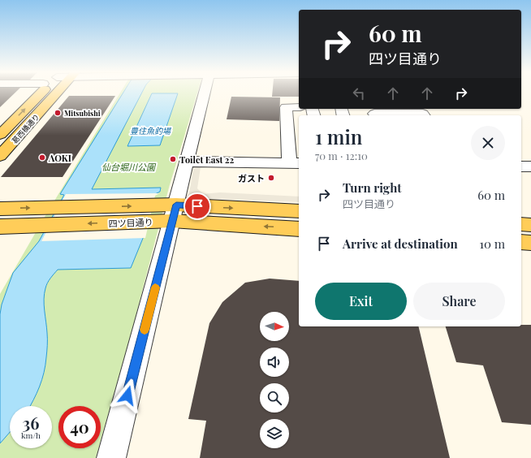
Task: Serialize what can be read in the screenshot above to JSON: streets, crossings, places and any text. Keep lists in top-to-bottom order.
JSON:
{
  "streets": {
    "main road": ["葛西橋通り", "四ツ目通り"]
  },
  "water": ["豊住魚釣場"],
  "parks": ["仙台堀川公園"],
  "places": [
    "Mitsubishi",
    "AOKI",
    "Toilet East 22",
    "ガスト"
  ],
  "north": "right",
  "page": {
    "turn": ["60 m", "四ツ目通り"],
    "heading": ["1 min", "70 m · 12:10"],
    "list": [
      {
        "name": "Turn right",
        "note": "四ツ目通り",
        "value": "60 m"
      },
      {
        "name": "Arrive at destination",
        "value": "10 m"
      }
    ],
    "buttons": ["Exit", "Share"],
    "speed": "36 km/h",
    "limit": "40"
  }
}
